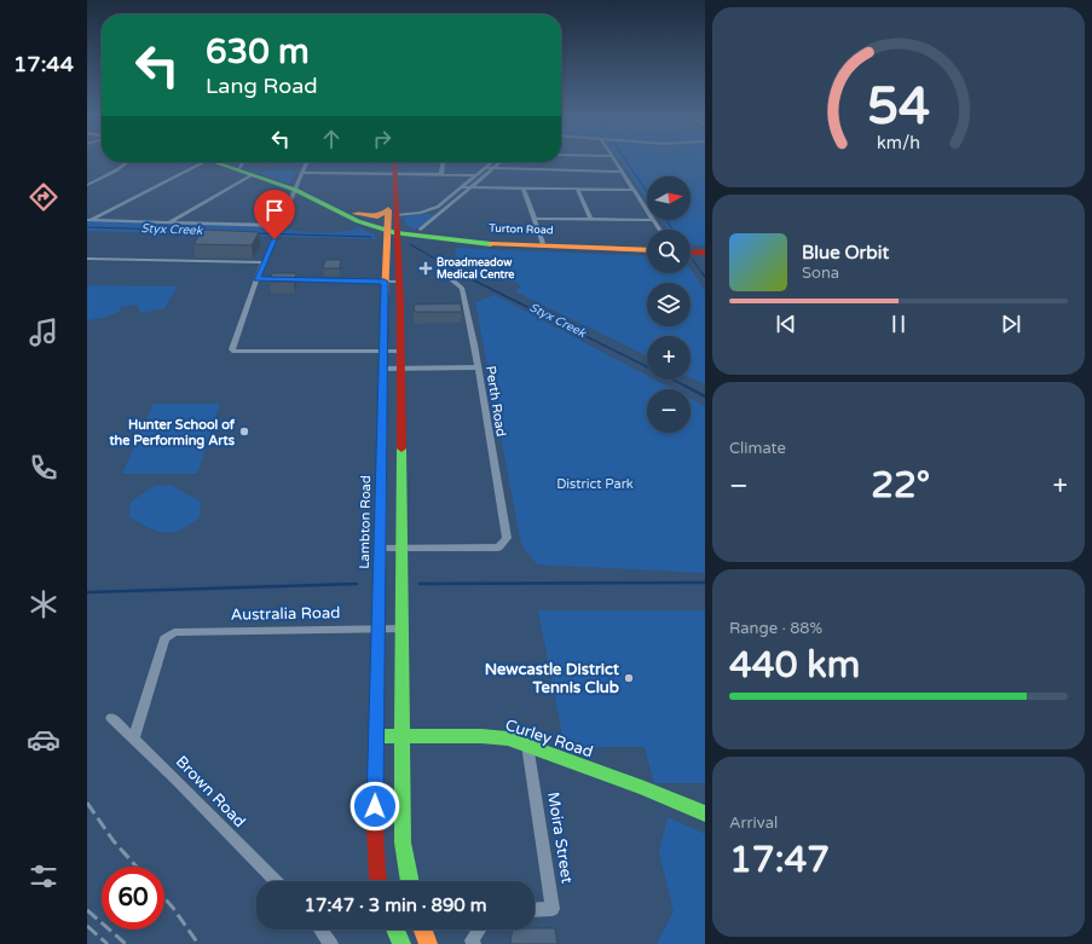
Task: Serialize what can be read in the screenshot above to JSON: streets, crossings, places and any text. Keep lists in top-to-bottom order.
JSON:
{
  "streets": {
    "main road": ["Turton Road", "Lambton Road", "Curley Road"],
    "street": [
      "Perth Road",
      "Australia Road",
      "Brown Road",
      "Moira Street"
    ]
  },
  "crossings": [
    ["Turton Road", "Lambton Road"],
    ["Perth Road", "Lambton Road"],
    ["Lambton Road", "Australia Road"],
    ["Lambton Road", "Curley Road"],
    ["Australia Road", "Brown Road"],
    ["Curley Road", "Moira Street"]
  ],
  "water": ["Styx Creek"],
  "parks": ["District Park"],
  "places": {
    "health": ["Broadmeadow Medical Centre"],
    "other": ["Hunter School of the Performing Arts", "Newcastle District Tennis Club"]
  },
  "north": "right",
  "page": {
    "tabs": "17:44",
    "turn": ["630 m", "Lang Road"],
    "map_buttons": ["+", "−"],
    "song": ["Blue Orbit", "Sona"],
    "tile": [
      "Climate",
      ["Range · 88%", "440 km"],
      ["Arrival", "17:47"]
    ],
    "heat": ["−", "22°", "+"],
    "limit": "60",
    "trip": "17:47 · 3 min · 890 m",
    "gauge": ["54", "km/h"]
  }
}
